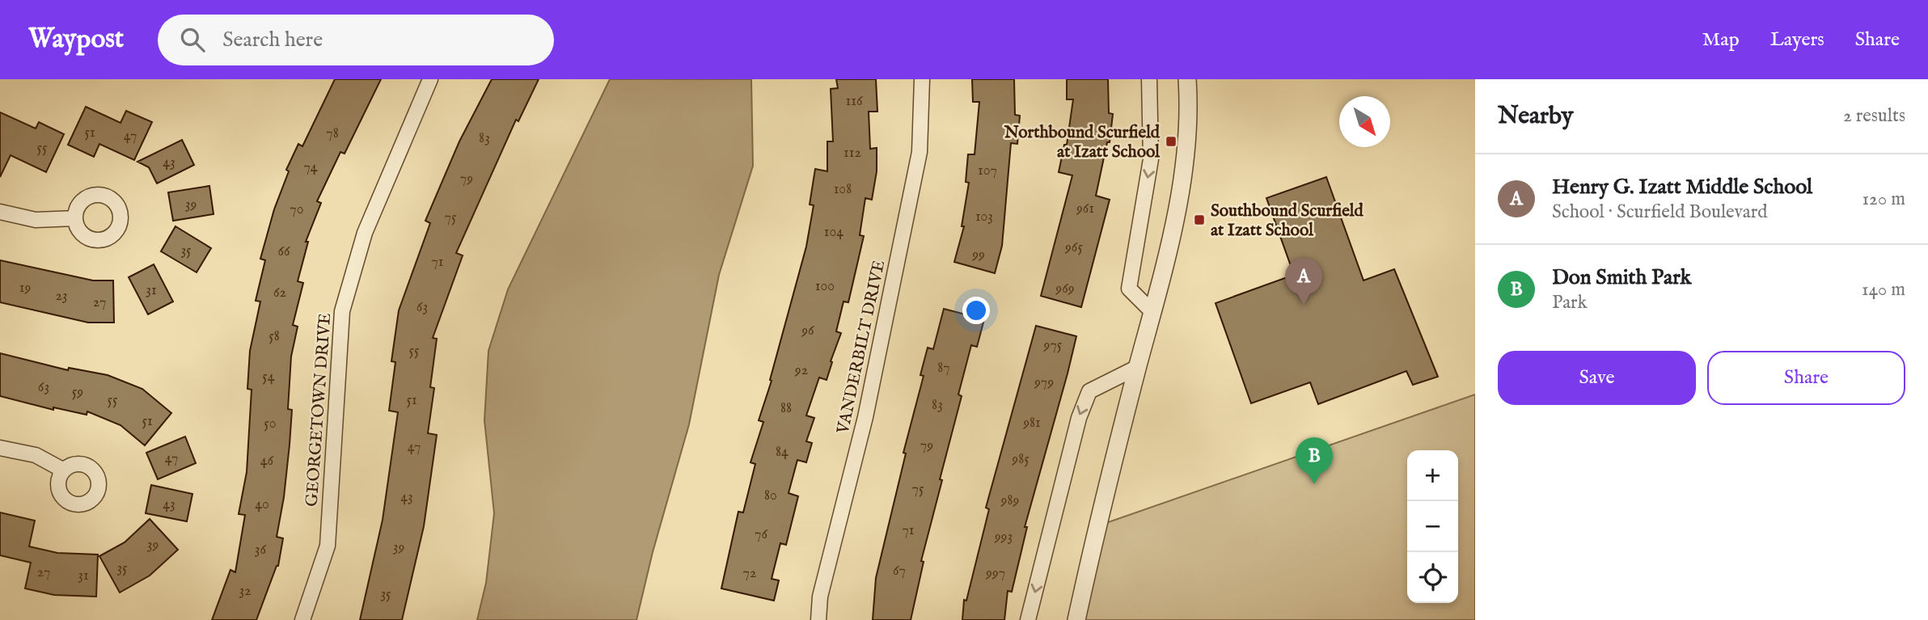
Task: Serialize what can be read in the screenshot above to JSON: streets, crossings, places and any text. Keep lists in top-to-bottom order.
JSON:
{
  "streets": {
    "street": ["VANDERBILT DRIVE", "GEORGETOWN DRIVE"]
  },
  "places": {
    "transit": ["Northbound Scurfield at Izatt School", "Southbound Scurfield at Izatt School"]
  },
  "house_numbers": [
    "116",
    "51",
    "78",
    "47",
    "83",
    "55",
    "112",
    "43",
    "74",
    "107",
    "79",
    "108",
    "39",
    "961",
    "70",
    "103",
    "75",
    "104",
    "965",
    "35",
    "66",
    "99",
    "71",
    "100",
    "19",
    "969",
    "31",
    "62",
    "23",
    "27",
    "63",
    "96",
    "58",
    "975",
    "55",
    "87",
    "92",
    "54",
    "979",
    "63",
    "59",
    "55",
    "51",
    "83",
    "88",
    "51",
    "981",
    "50",
    "79",
    "47",
    "84",
    "47",
    "985",
    "46",
    "75",
    "80",
    "43",
    "989",
    "43",
    "40",
    "71",
    "76",
    "993",
    "39",
    "39",
    "36",
    "35",
    "67",
    "27",
    "72",
    "997",
    "31",
    "32",
    "35"
  ],
  "north": "bottom right",
  "page": {
    "header": "Waypost",
    "search": "Search here",
    "nav": ["Map", "Layers", "Share"],
    "heading": ["Nearby", "2 results"],
    "list": [
      {
        "mark": "A",
        "name": "Henry G. Izatt Middle School",
        "note": "School · Scurfield Boulevard",
        "value": "120 m"
      },
      {
        "mark": "B",
        "name": "Don Smith Park",
        "note": "Park",
        "value": "140 m"
      }
    ],
    "pins": ["A", "B"],
    "buttons": ["Save", "Share"],
    "map_buttons": ["+", "−"]
  }
}
